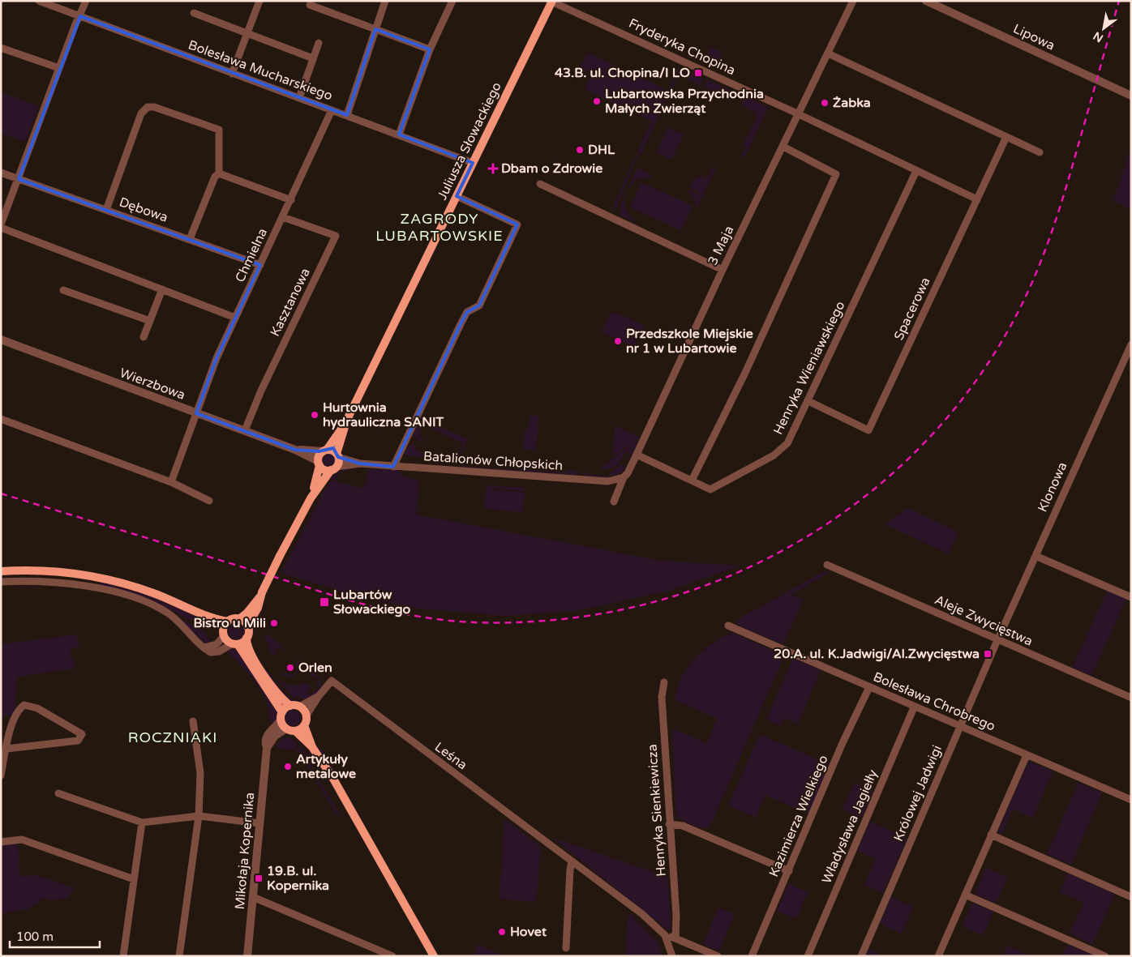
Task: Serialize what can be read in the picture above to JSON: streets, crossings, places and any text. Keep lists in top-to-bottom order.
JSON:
{
  "streets": {
    "main road": ["Juliusza Słowackiego"],
    "street": [
      "Lipowa",
      "Fryderyka Chopina",
      "Bolesława Mucharskiego",
      "Dębowa",
      "3 Maja",
      "Chmielna",
      "Kasztanowa",
      "Spacerowa",
      "Henryka Wieniawskiego",
      "Wierzbowa",
      "Batalionów Chłopskich",
      "Klonowa",
      "Aleje Zwycięstwa",
      "Bolesława Chrobrego",
      "Leśna",
      "Królowej Jadwigi",
      "Henryka Sienkiewicza",
      "Kazimierza Wielkiego",
      "Władysława Jagiełły",
      "Mikołaja Kopernika"
    ]
  },
  "crossings": [
    ["Fryderyka Chopina", "Juliusza Słowackiego"],
    ["Fryderyka Chopina", "3 Maja"],
    ["Fryderyka Chopina", "Spacerowa"],
    ["Fryderyka Chopina", "Henryka Wieniawskiego"],
    ["Bolesława Mucharskiego", "Juliusza Słowackiego"],
    ["Bolesława Mucharskiego", "Chmielna"],
    ["Juliusza Słowackiego", "Wierzbowa"],
    ["Juliusza Słowackiego", "Batalionów Chłopskich"],
    ["Dębowa", "Chmielna"],
    ["3 Maja", "Henryka Wieniawskiego"],
    ["3 Maja", "Batalionów Chłopskich"],
    ["Chmielna", "Kasztanowa"],
    ["Chmielna", "Wierzbowa"],
    ["Kasztanowa", "Wierzbowa"],
    ["Spacerowa", "Henryka Wieniawskiego"],
    ["Wierzbowa", "Batalionów Chłopskich"],
    ["Klonowa", "Aleje Zwycięstwa"],
    ["Klonowa", "Królowej Jadwigi"],
    ["Aleje Zwycięstwa", "Królowej Jadwigi"],
    ["Bolesława Chrobrego", "Królowej Jadwigi"],
    ["Bolesława Chrobrego", "Kazimierza Wielkiego"],
    ["Bolesława Chrobrego", "Władysława Jagiełły"]
  ],
  "districts": ["ZAGRODY LUBARTOWSKIE", "ROCZNIAKI"],
  "places": {
    "transit": [
      "43.B. ul. Chopina/I LO",
      "Lubartów Słowackiego",
      "20.A. ul. K.Jadwigi/Al.Zwycięstwa",
      "19.B. ul. Kopernika"
    ],
    "other": [
      "Lubartowska Przychodnia Małych Zwierząt",
      "Żabka",
      "DHL",
      "Przedszkole Miejskie nr 1 w Lubartowie",
      "Hurtownia hydrauliczna SANIT",
      "Bistro u Mili",
      "Orlen",
      "Artykuły metalowe",
      "Hovet"
    ],
    "health": ["Dbam o Zdrowie"]
  },
  "scale_bar": "100 m",
  "north": "bottom left"
}
